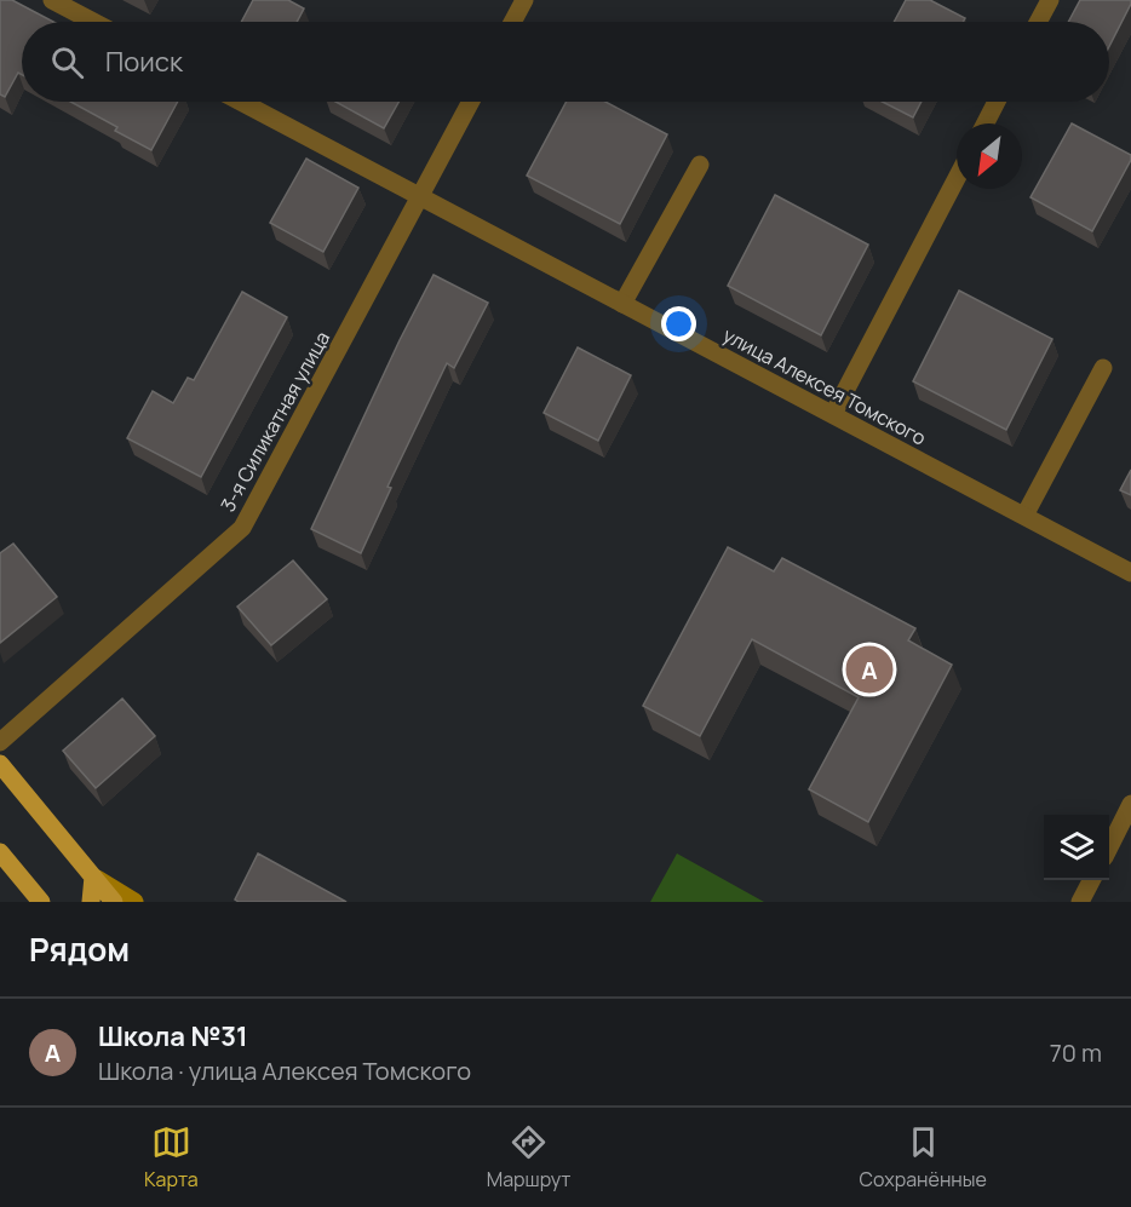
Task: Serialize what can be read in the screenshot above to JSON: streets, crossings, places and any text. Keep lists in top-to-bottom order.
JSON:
{
  "streets": {
    "street": ["улица Алексея Томского", "3-я Силикатная улица"]
  },
  "crossings": [
    ["улица Алексея Томского", "3-я Силикатная улица"]
  ],
  "north": "bottom left",
  "page": {
    "search": "Поиск",
    "pins": "A",
    "heading": "Рядом",
    "list": [
      {
        "mark": "A",
        "name": "Школа №31",
        "note": "Школа · улица Алексея Томского",
        "value": "70 m"
      }
    ],
    "nav": ["Карта", "Маршрут", "Сохранённые"]
  }
}
